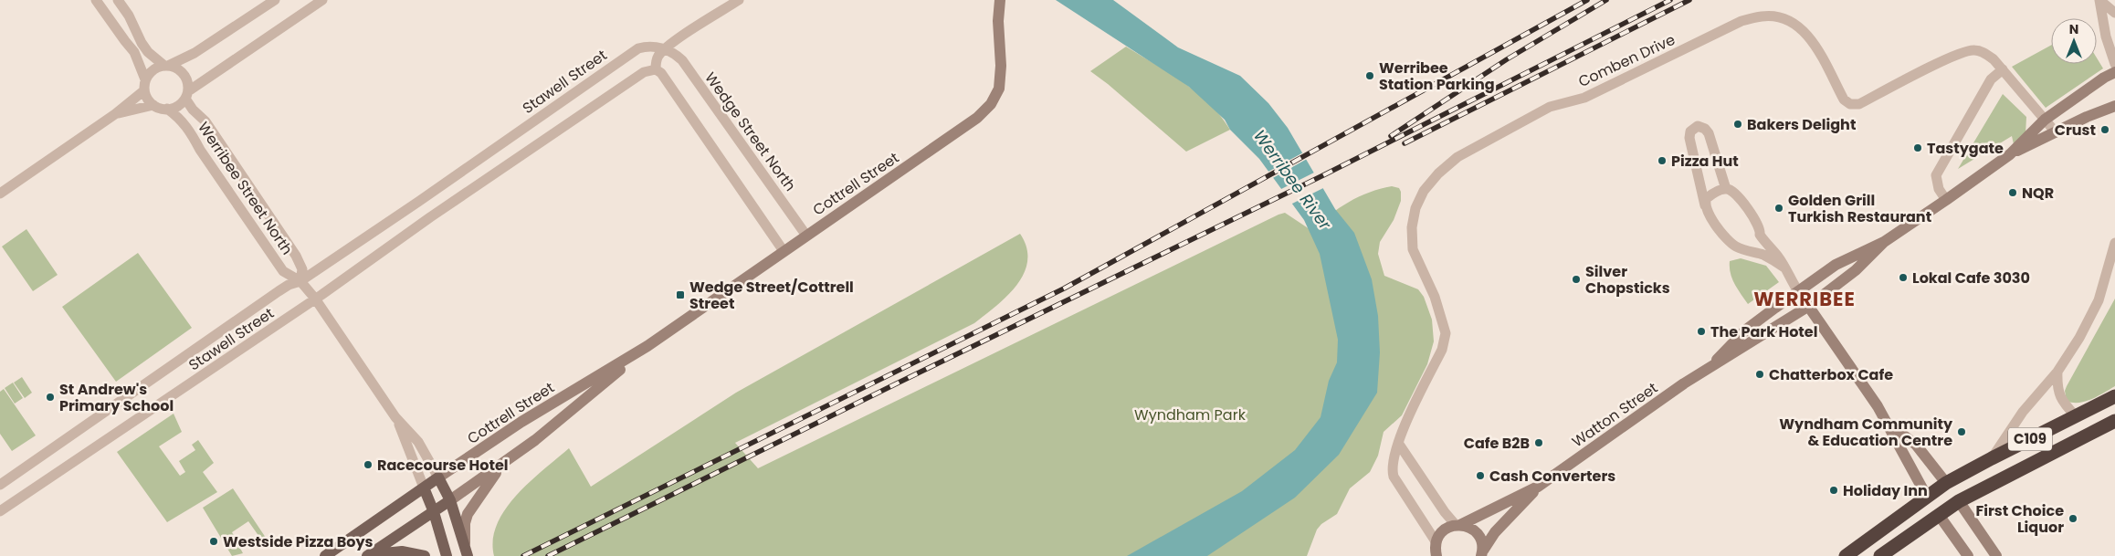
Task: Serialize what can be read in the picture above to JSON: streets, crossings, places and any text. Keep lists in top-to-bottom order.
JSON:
{
  "streets": {
    "highway": ["C109"],
    "main road": ["Cottrell Street", "Werribee Street North"],
    "street": [
      "Comben Drive",
      "Stawell Street",
      "Wedge Street North",
      "Watton Street"
    ]
  },
  "crossings": [
    ["Comben Drive", "Watton Street"],
    ["Stawell Street", "Wedge Street North"],
    ["Stawell Street", "Werribee Street North"],
    ["Wedge Street North", "Cottrell Street"],
    ["Cottrell Street", "Werribee Street North"]
  ],
  "districts": ["WERRIBEE"],
  "water": ["Werribee River"],
  "parks": ["Wyndham Park"],
  "places": {
    "other": [
      "Werribee Station Parking",
      "Bakers Delight",
      "Crust",
      "Tastygate",
      "Pizza Hut",
      "NQR",
      "Golden Grill Turkish Restaurant",
      "Lokal Cafe 3030",
      "Silver Chopsticks",
      "The Park Hotel",
      "Chatterbox Cafe",
      "St Andrew's Primary School",
      "Wyndham Community & Education Centre",
      "Cafe B2B",
      "Racecourse Hotel",
      "Cash Converters",
      "Holiday Inn",
      "First Choice Liquor",
      "Westside Pizza Boys"
    ],
    "transit": ["Wedge Street/Cottrell Street"]
  },
  "north": "top"
}
